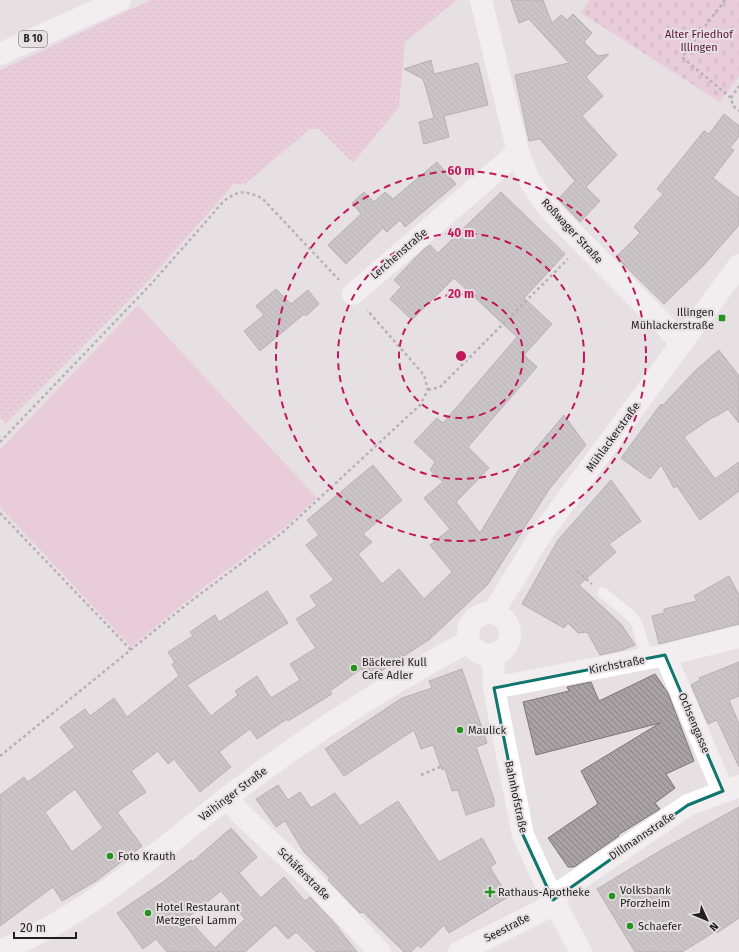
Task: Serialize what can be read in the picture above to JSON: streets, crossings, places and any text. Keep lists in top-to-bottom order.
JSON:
{
  "streets": {
    "street": [
      "B 10",
      "Roßwager Straße",
      "Lerchenstraße",
      "Mühlackerstraße",
      "Kirchstraße",
      "Ochsengasse",
      "Vaihinger Straße",
      "Bahnhofstraße",
      "Dillmannstraße",
      "Schäferstraße",
      "Seestraße"
    ]
  },
  "crossings": [
    ["Roßwager Straße", "Lerchenstraße"],
    ["Roßwager Straße", "Mühlackerstraße"],
    ["Mühlackerstraße", "Vaihinger Straße"],
    ["Mühlackerstraße", "Bahnhofstraße"],
    ["Kirchstraße", "Ochsengasse"],
    ["Kirchstraße", "Bahnhofstraße"],
    ["Ochsengasse", "Dillmannstraße"],
    ["Vaihinger Straße", "Bahnhofstraße"],
    ["Vaihinger Straße", "Schäferstraße"],
    ["Bahnhofstraße", "Dillmannstraße"],
    ["Bahnhofstraße", "Seestraße"],
    ["Dillmannstraße", "Seestraße"]
  ],
  "parks": ["Alter Friedhof Illingen"],
  "places": {
    "transit": ["Illingen Mühlackerstraße"],
    "other": [
      "Bäckerei Kull Cafe Adler",
      "Maulick",
      "Foto Krauth",
      "Volksbank Pforzheim",
      "Hotel Restaurant Metzgerei Lamm",
      "Schaefer"
    ],
    "health": ["Rathaus-Apotheke"]
  },
  "scale_bar": "20 m",
  "north": "bottom right",
  "rings": ["60 m", "40 m", "20 m"]
}
